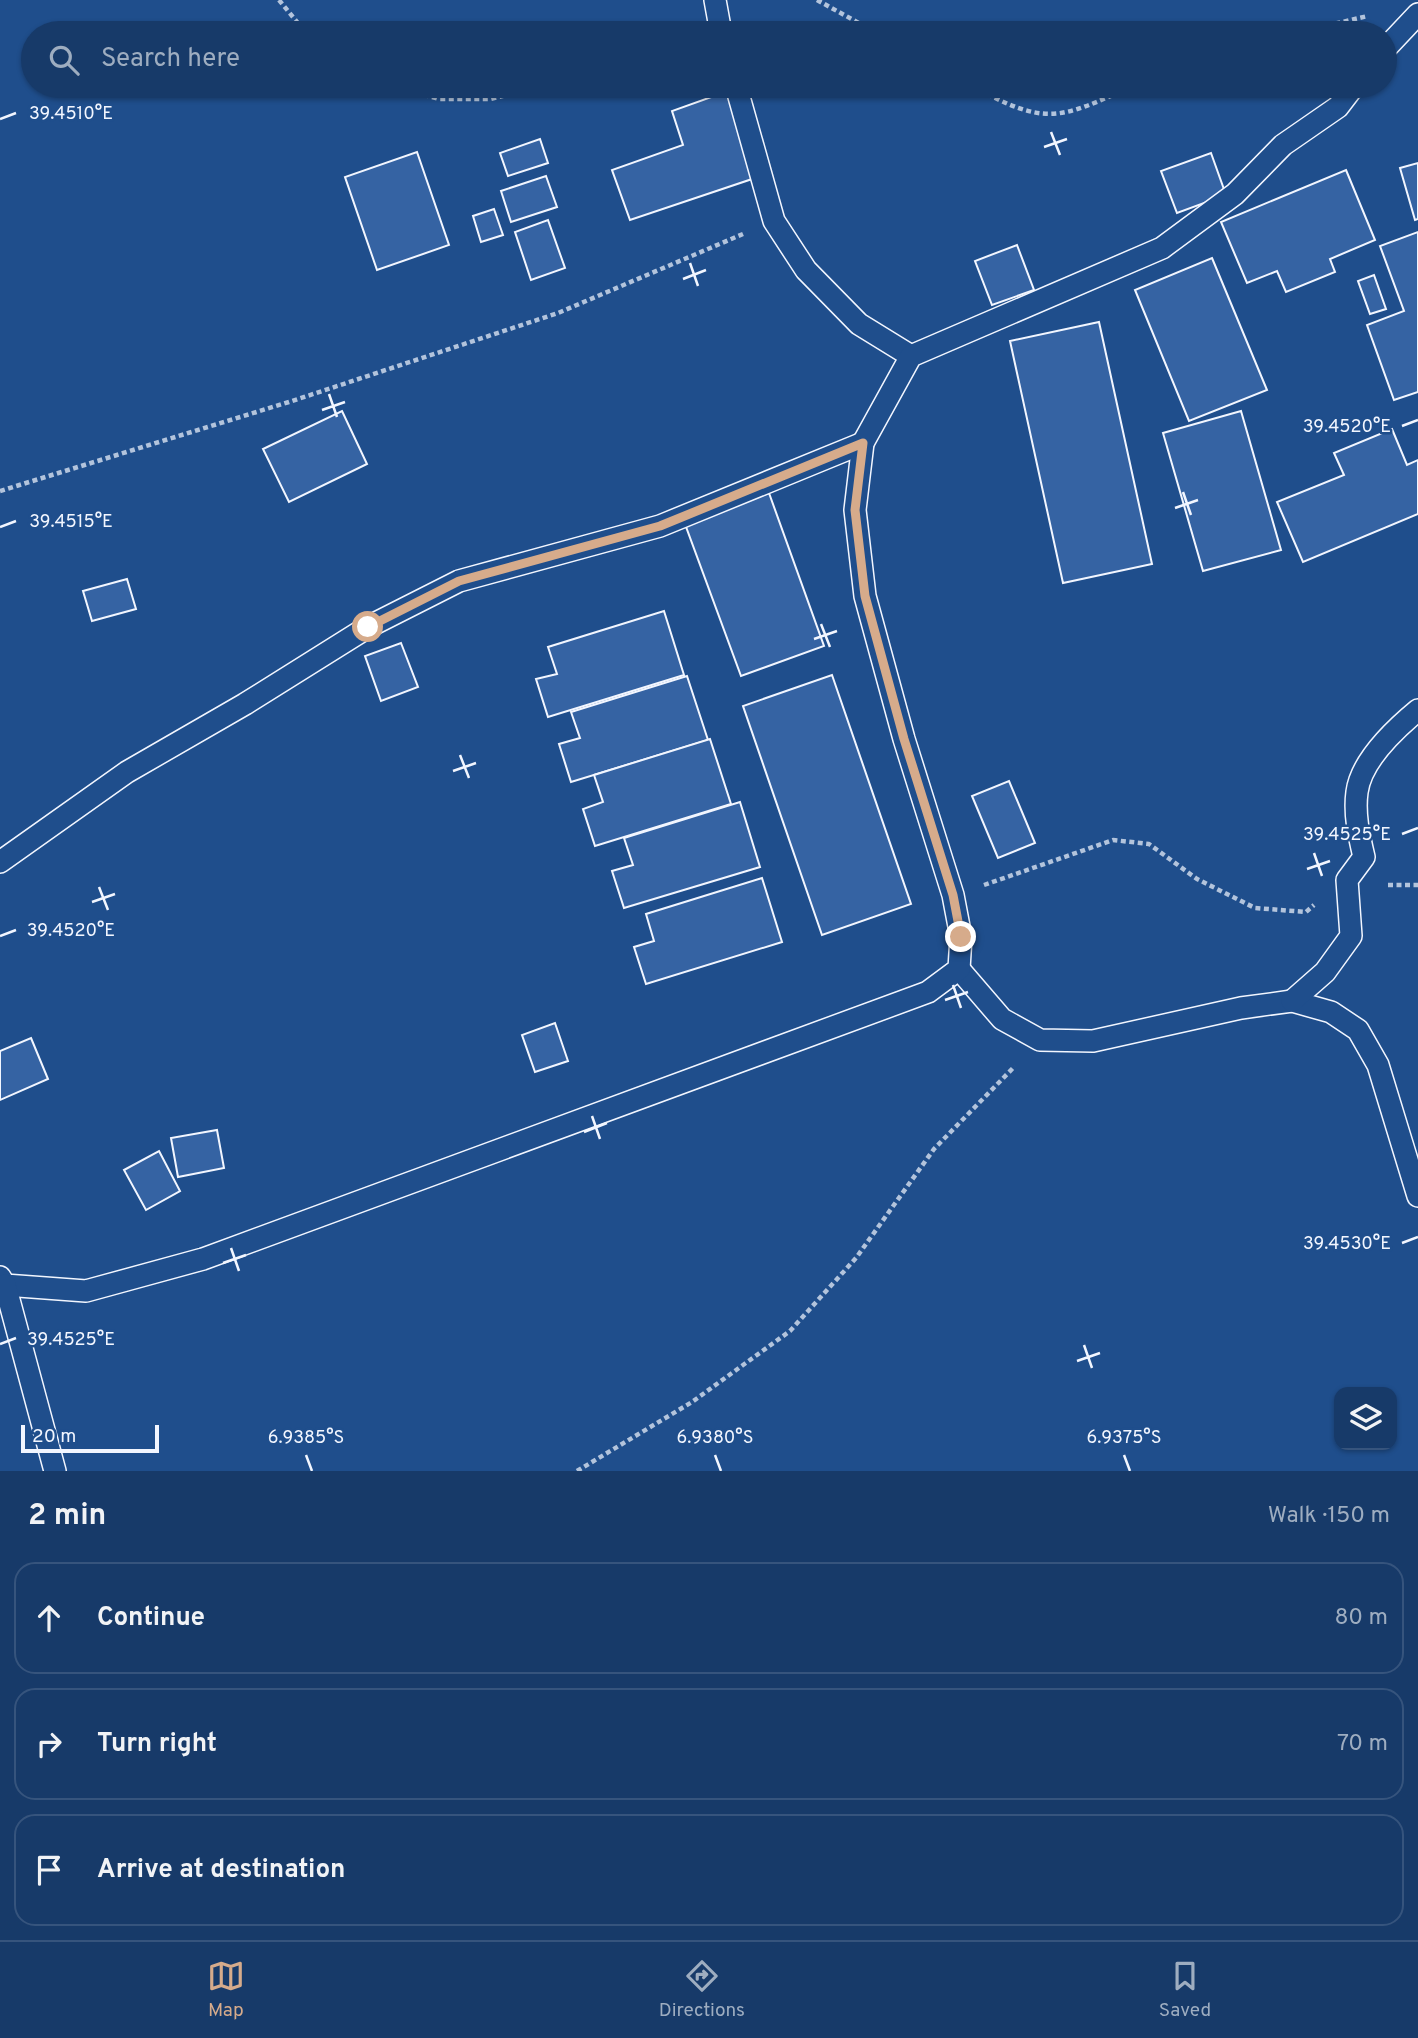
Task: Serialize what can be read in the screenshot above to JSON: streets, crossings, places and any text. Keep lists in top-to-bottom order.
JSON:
{
  "scale_bar": "20 m",
  "page": {
    "search": "Search here",
    "scale": "20 m",
    "heading": ["2 min", "Walk · 150 m"],
    "list": [
      ["Continue", "80 m"],
      ["Turn right", "70 m"],
      "Arrive at destination"
    ],
    "nav": ["Map", "Directions", "Saved"]
  },
  "coordinates": [
    "39.4510°E",
    "39.4520°E",
    "39.4515°E",
    "39.4525°E",
    "39.4530°E",
    "6.9385°S",
    "6.9380°S",
    "6.9375°S"
  ]
}
